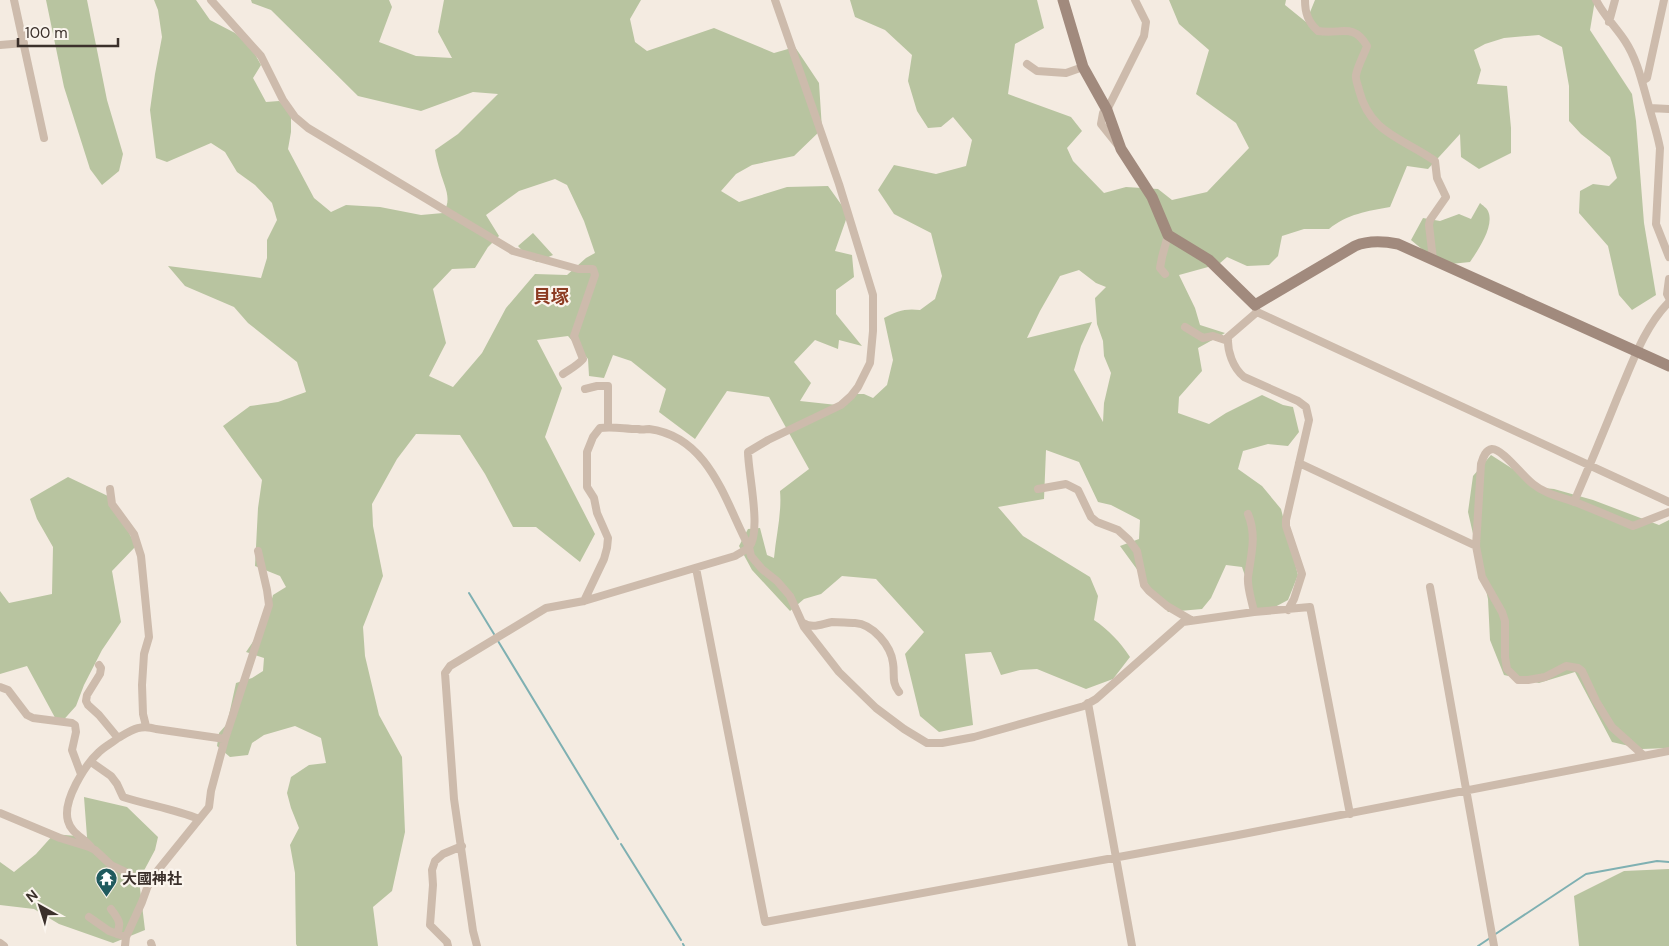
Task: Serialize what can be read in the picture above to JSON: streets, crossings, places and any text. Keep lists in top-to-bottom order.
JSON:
{
  "districts": ["貝塚"],
  "places": {
    "temple": ["大國神社"]
  },
  "scale_bar": "100 m",
  "north": "top left"
}
